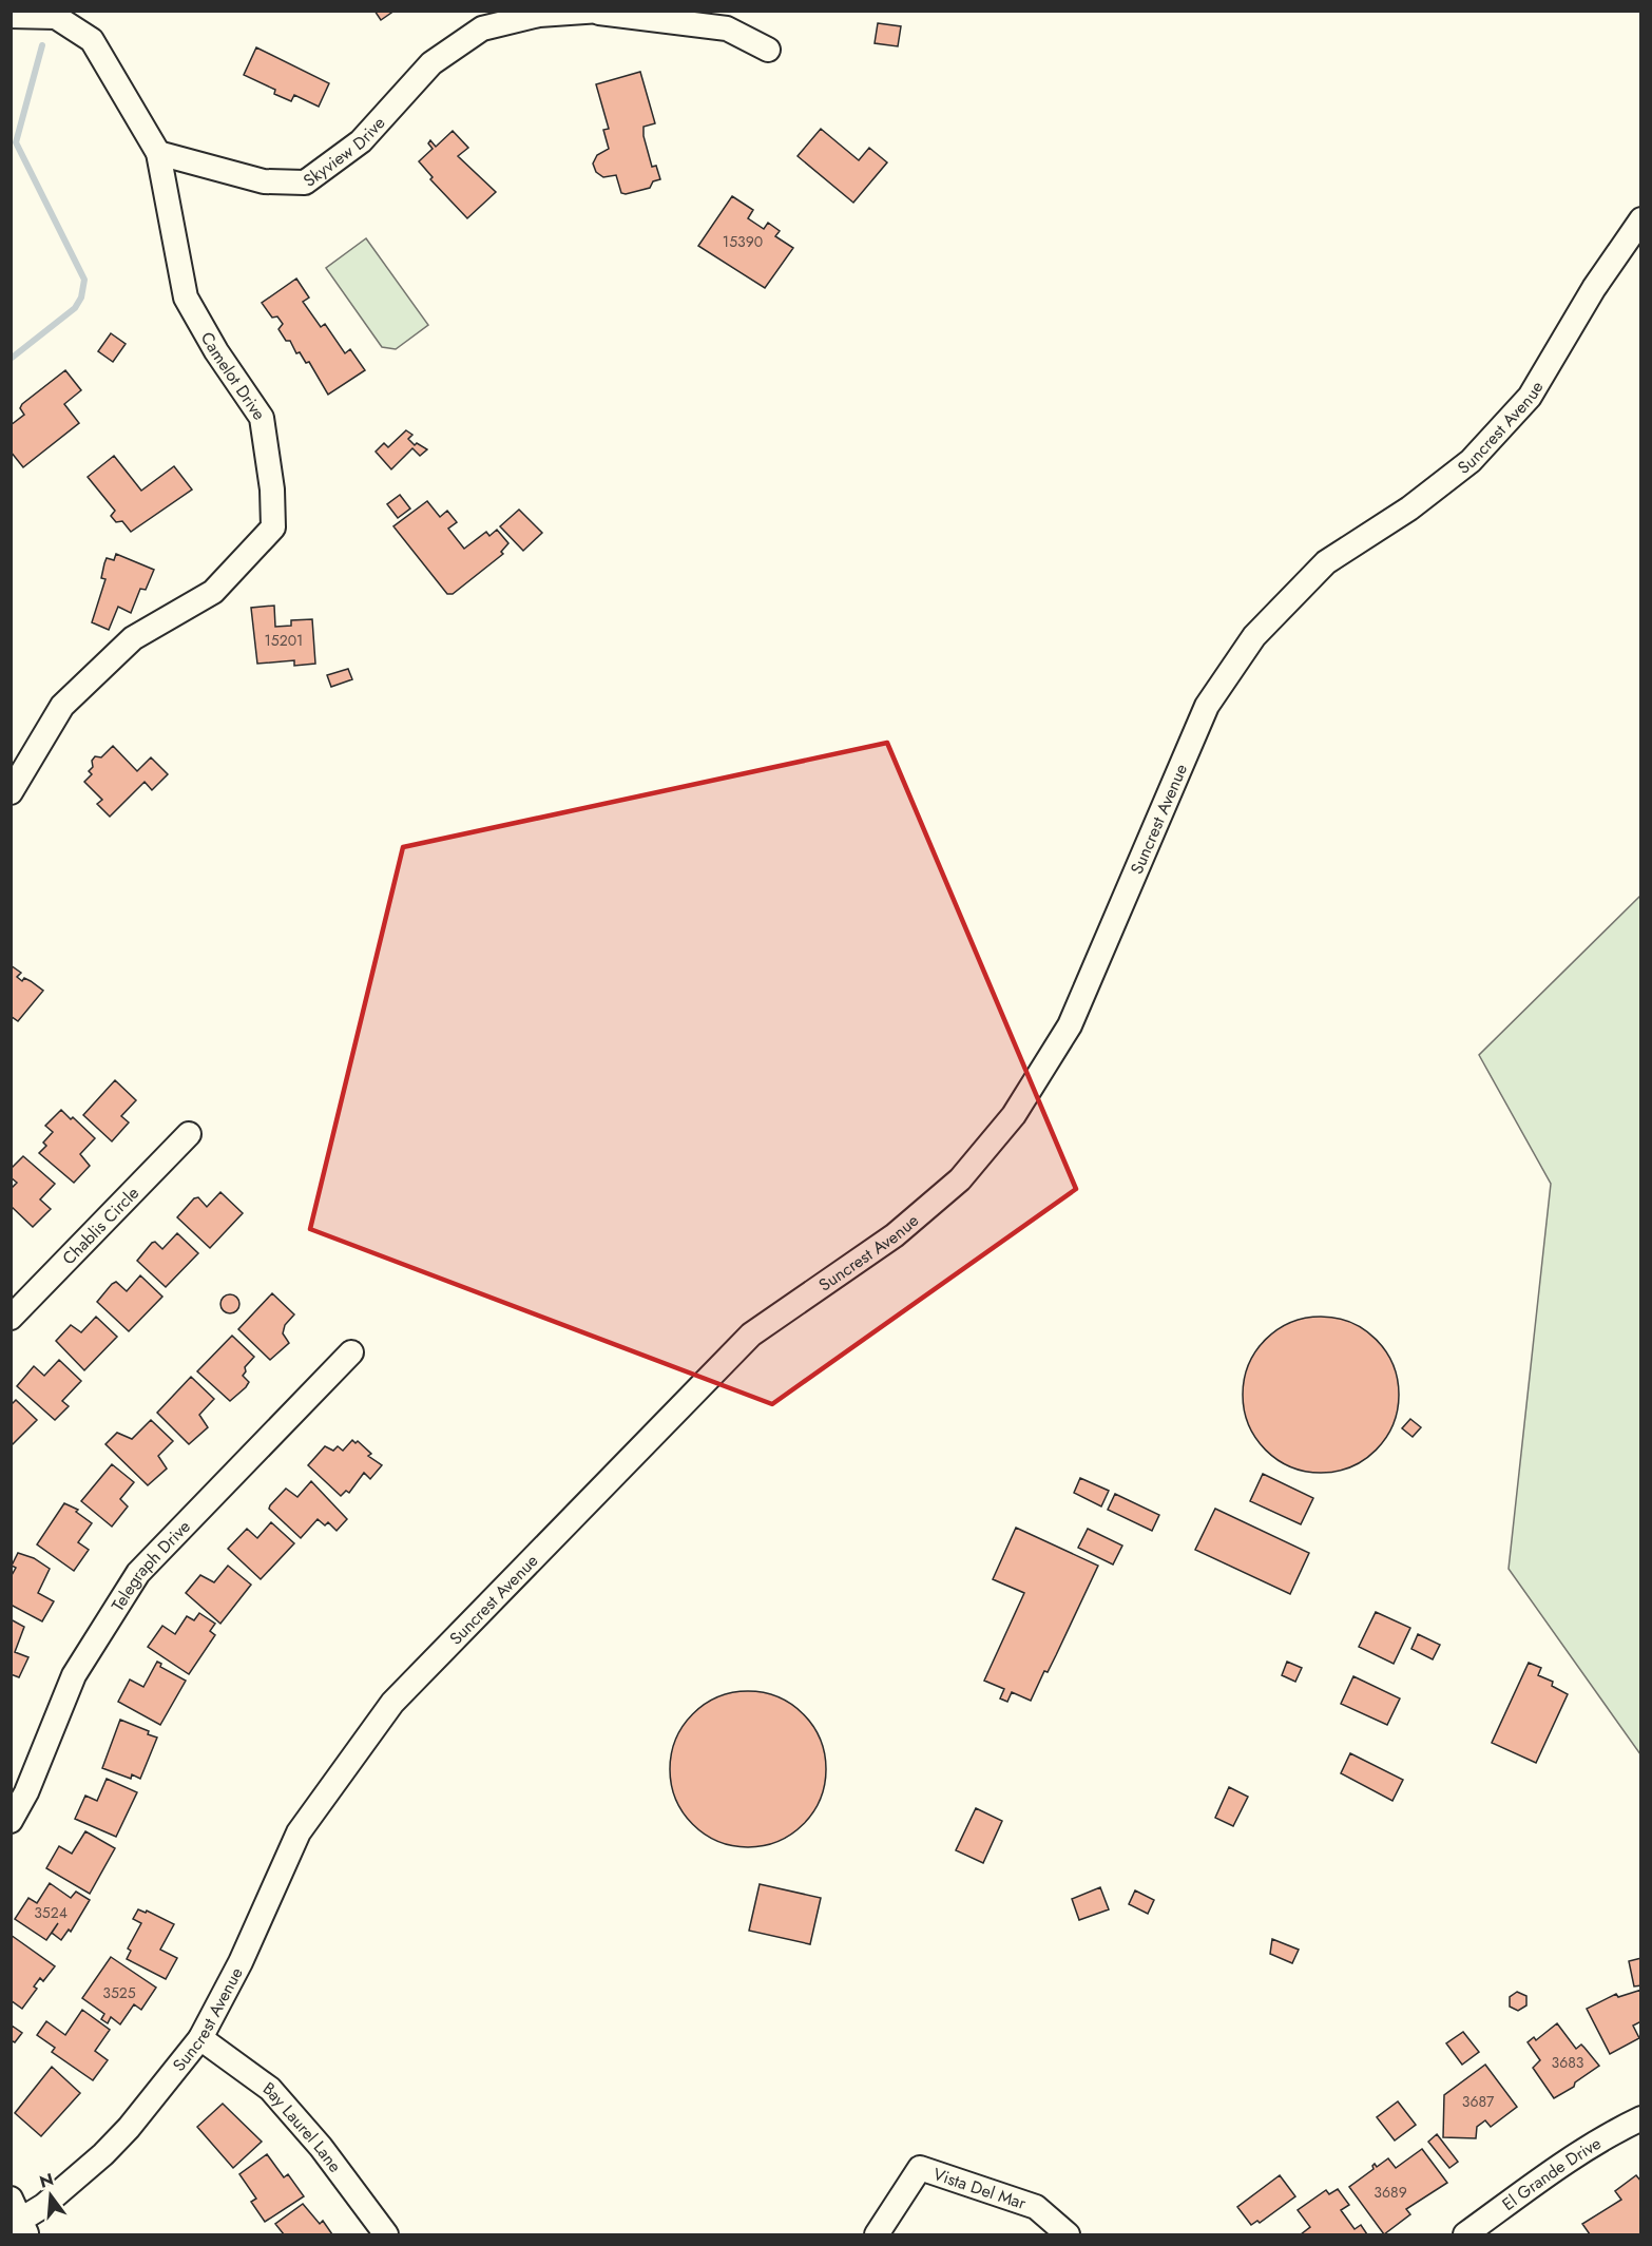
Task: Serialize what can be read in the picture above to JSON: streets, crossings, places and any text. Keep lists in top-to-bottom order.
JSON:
{
  "streets": {
    "street": [
      "Skyview Drive",
      "Camelot Drive",
      "Suncrest Avenue",
      "Chablis Circle",
      "Telegraph Drive",
      "Bay Laurel Lane",
      "El Grande Drive",
      "Vista Del Mar"
    ]
  },
  "crossings": [
    ["Skyview Drive", "Camelot Drive"],
    ["Suncrest Avenue", "Bay Laurel Lane"]
  ],
  "house_numbers": [
    "15390",
    "15201",
    "3524",
    "3525",
    "3683",
    "3687",
    "3689"
  ],
  "north": "top"
}
